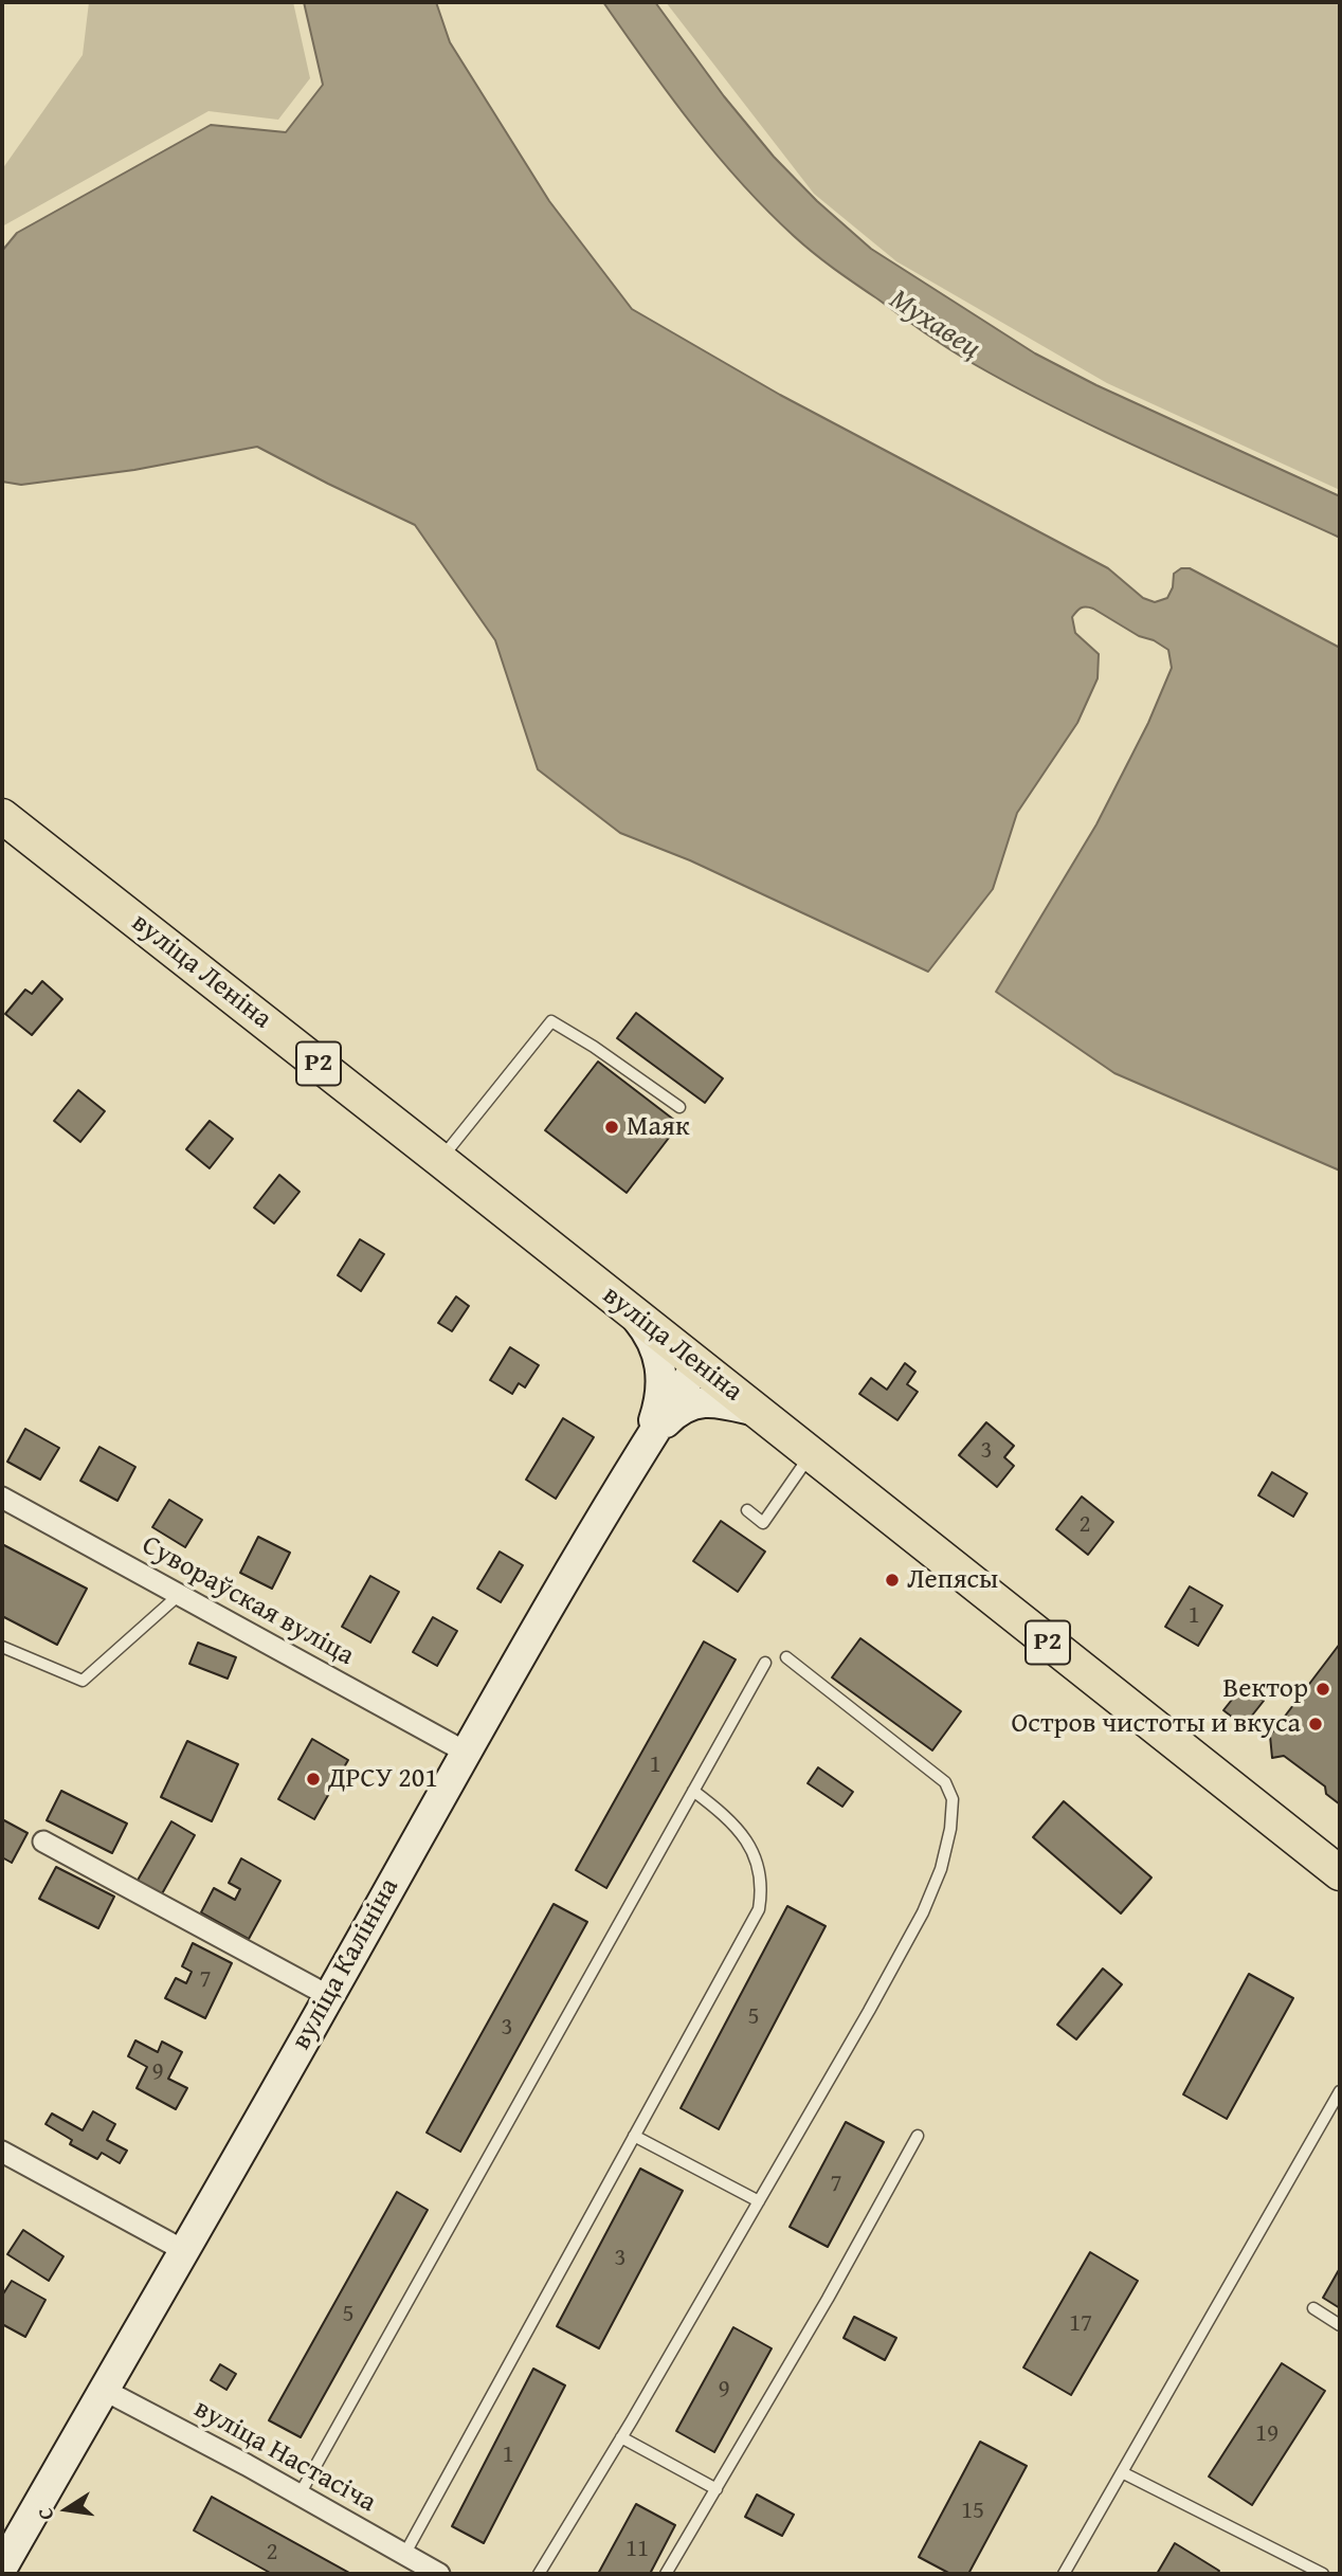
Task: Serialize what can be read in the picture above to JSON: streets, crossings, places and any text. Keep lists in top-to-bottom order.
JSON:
{
  "streets": {
    "main road": ["вуліца Леніна", "Р2"],
    "street": ["Сувораўская вуліца", "вуліца Калініна", "вуліца Настасіча"]
  },
  "crossings": [
    ["вуліца Леніна", "вуліца Калініна"],
    ["Сувораўская вуліца", "вуліца Калініна"],
    ["вуліца Калініна", "вуліца Настасіча"]
  ],
  "water": ["Мухавец"],
  "places": [
    "Маяк",
    "Лепясы",
    "Вектор",
    "Остров чистоты и вкуса",
    "ДРСУ 201"
  ],
  "house_numbers": [
    "3",
    "2",
    "1",
    "1",
    "7",
    "5",
    "3",
    "9",
    "7",
    "3",
    "5",
    "17",
    "9",
    "19",
    "1",
    "15",
    "11",
    "2"
  ],
  "north": "left"
}
